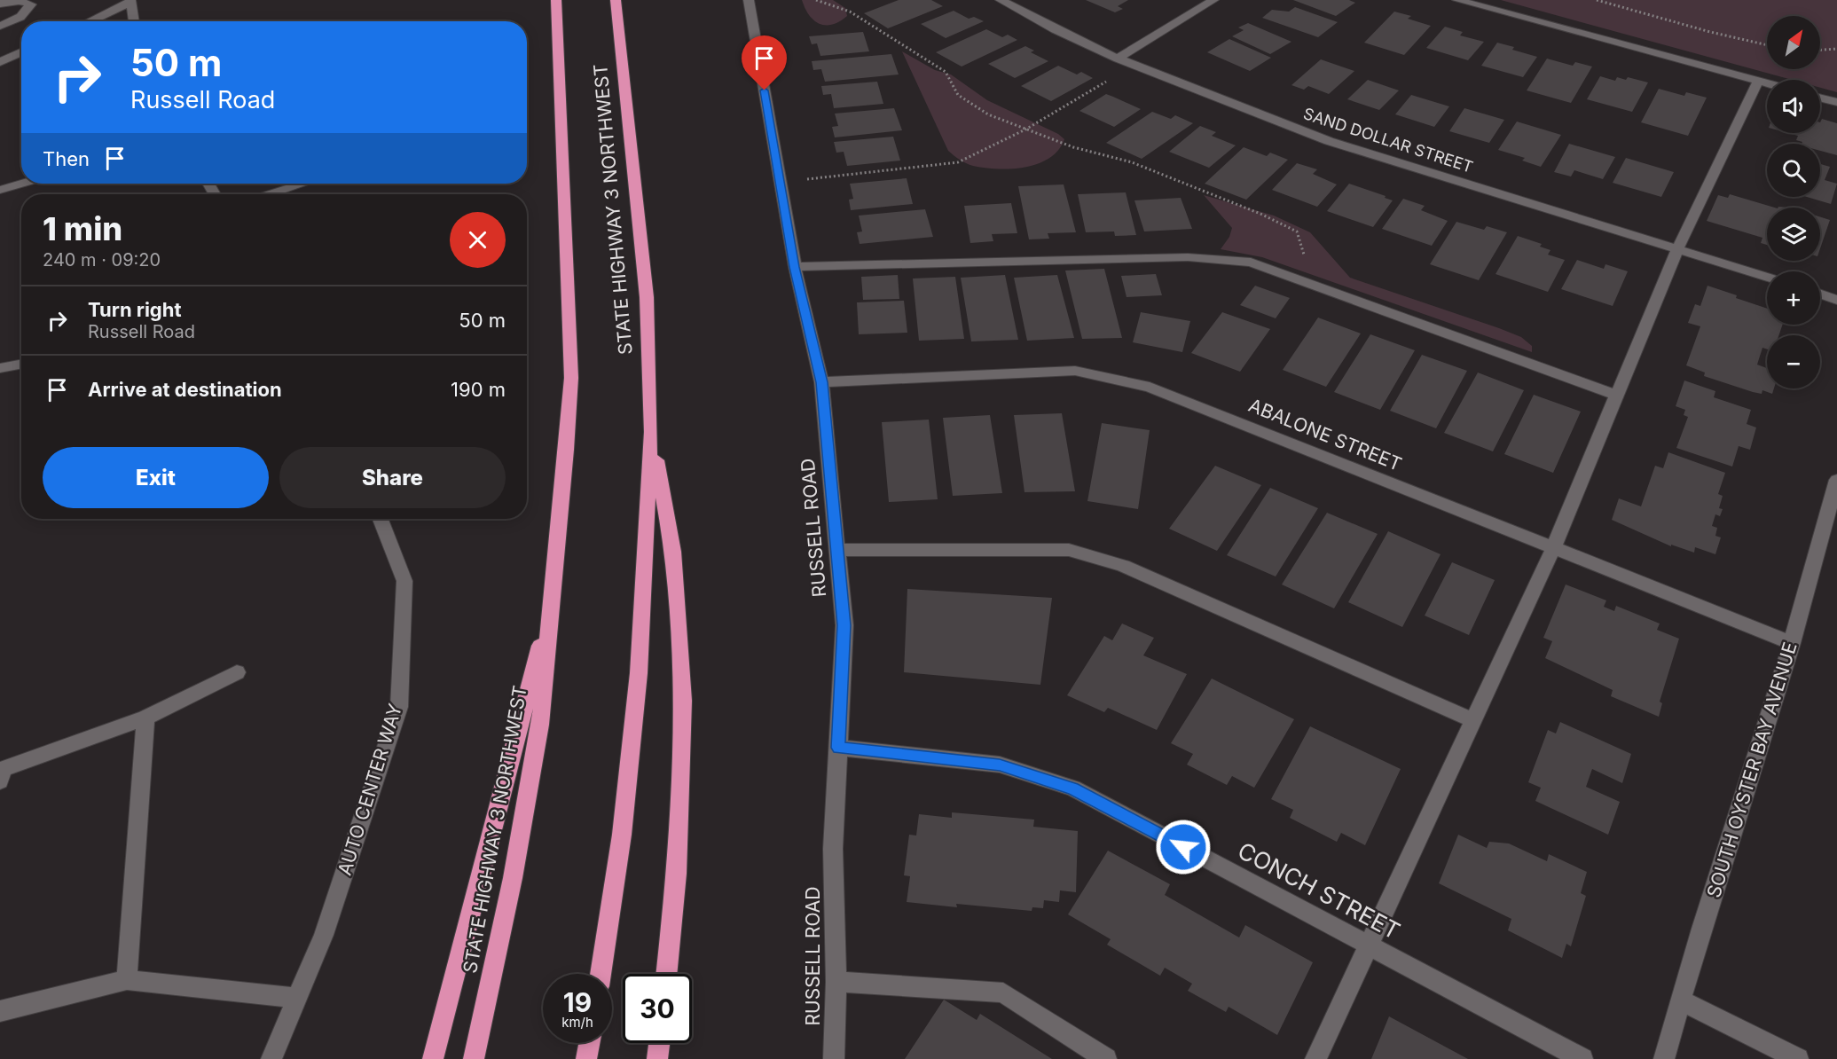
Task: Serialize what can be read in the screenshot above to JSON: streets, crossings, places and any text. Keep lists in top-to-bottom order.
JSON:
{
  "streets": {
    "highway": ["STATE HIGHWAY 3 NORTHWEST"],
    "street": [
      "SAND DOLLAR STREET",
      "ABALONE STREET",
      "RUSSELL ROAD",
      "SOUTH OYSTER BAY AVENUE",
      "AUTO CENTER WAY",
      "CONCH STREET"
    ]
  },
  "crossings": [
    ["ABALONE STREET", "RUSSELL ROAD"],
    ["ABALONE STREET", "SOUTH OYSTER BAY AVENUE"],
    ["RUSSELL ROAD", "CONCH STREET"]
  ],
  "north": "top right",
  "page": {
    "map_buttons": ["+", "−"],
    "turn": ["50 m", "Russell Road"],
    "then": "Then",
    "heading": ["1 min", "240 m · 09:20"],
    "list": [
      {
        "name": "Turn right",
        "note": "Russell Road",
        "value": "50 m"
      },
      {
        "name": "Arrive at destination",
        "value": "190 m"
      }
    ],
    "buttons": ["Exit", "Share"],
    "speed": "19 km/h",
    "limit": "30"
  }
}
